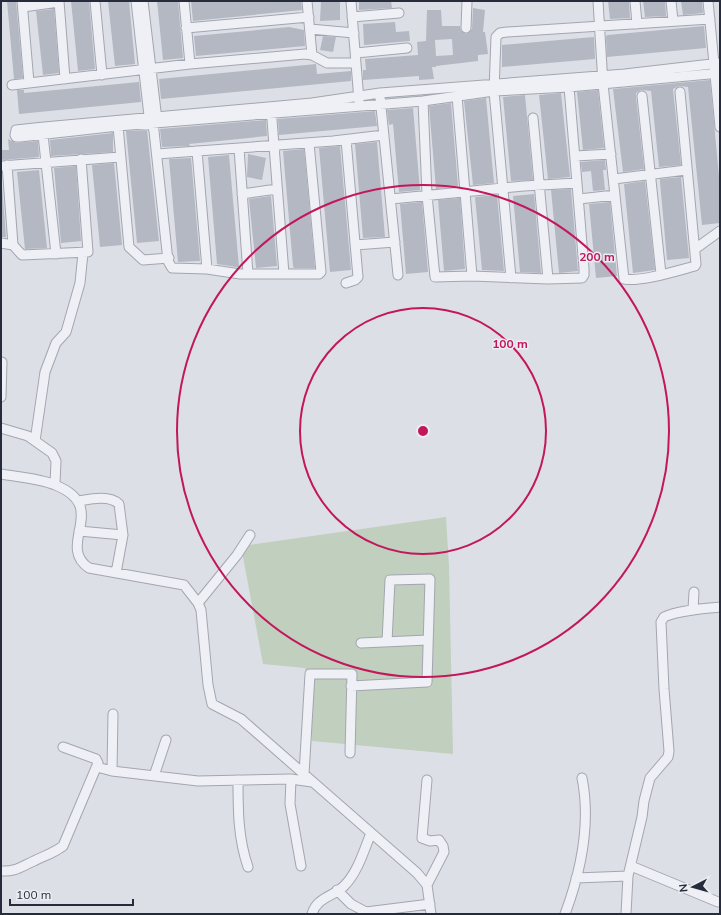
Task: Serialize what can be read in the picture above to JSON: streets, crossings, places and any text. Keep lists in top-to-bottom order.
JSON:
{
  "scale_bar": "100 m",
  "north": "left",
  "rings": ["200 m", "100 m"]
}
